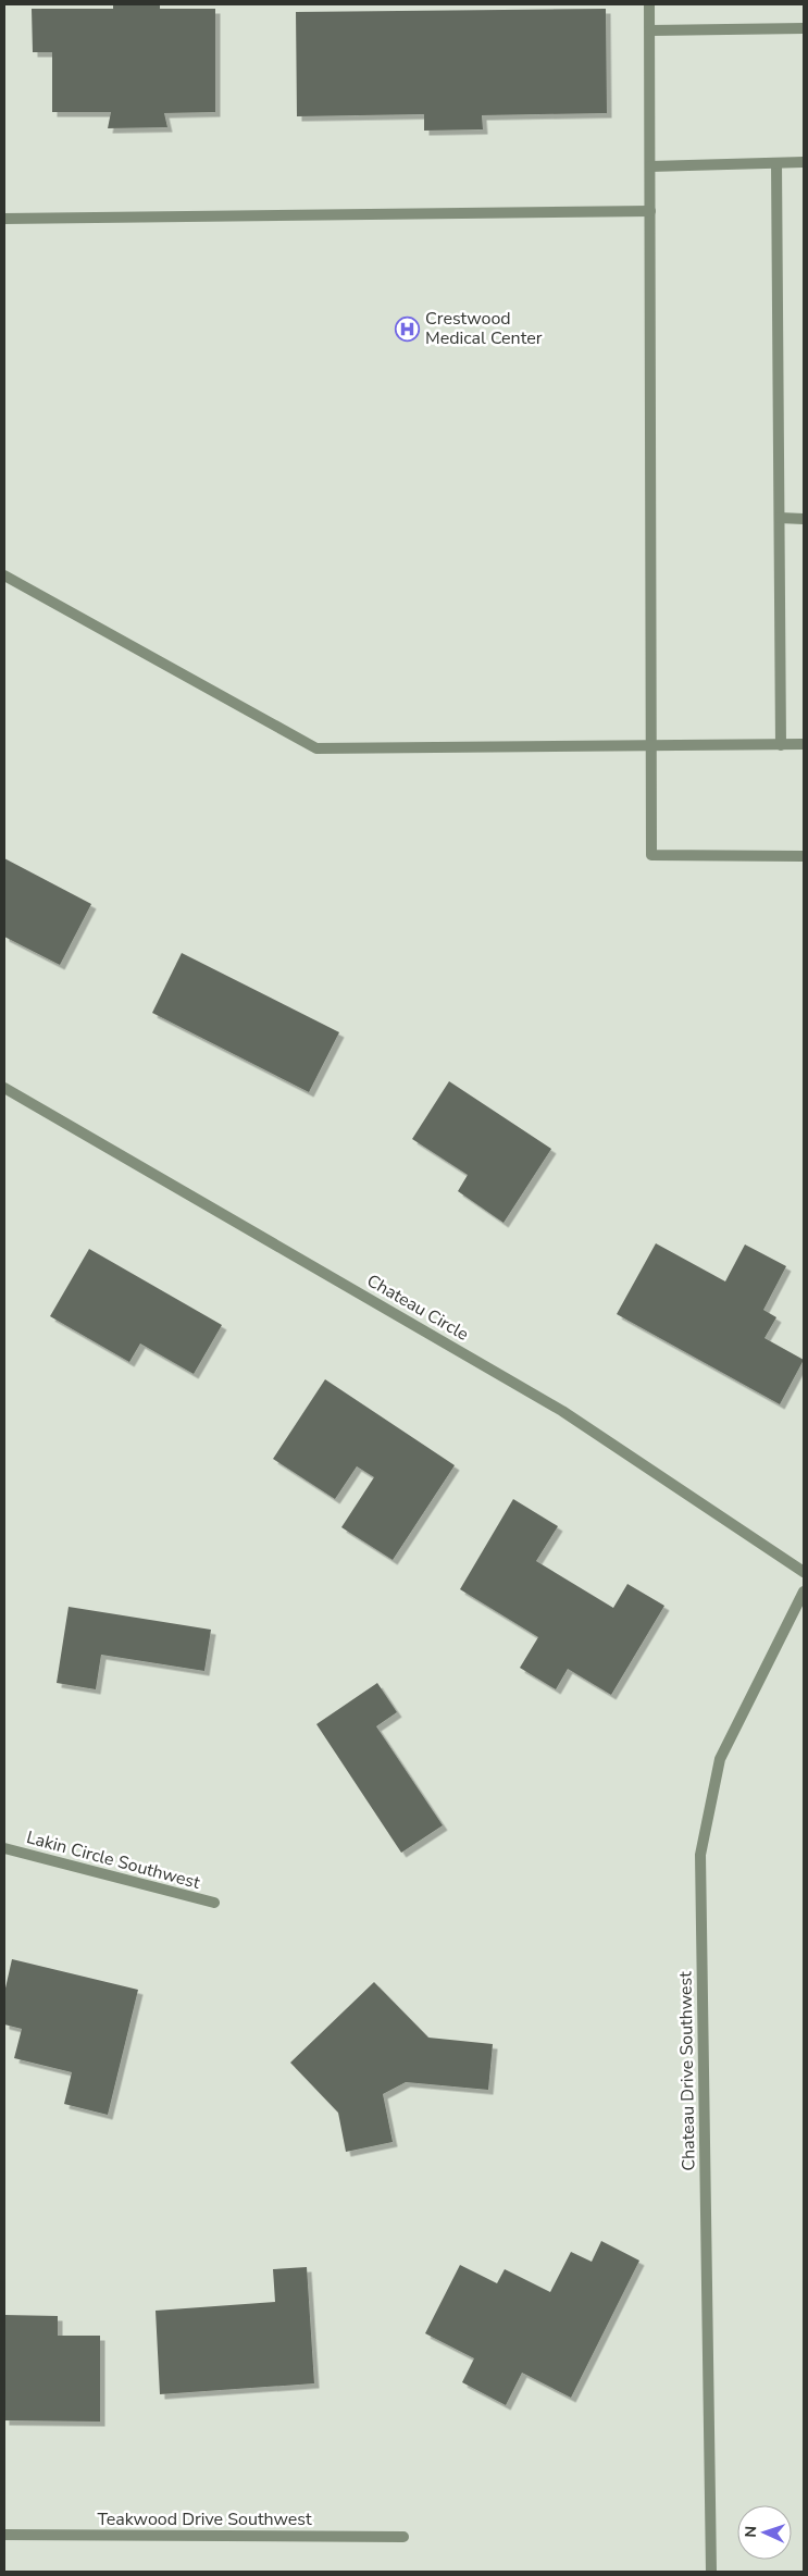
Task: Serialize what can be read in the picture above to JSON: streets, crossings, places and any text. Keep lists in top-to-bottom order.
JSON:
{
  "streets": {
    "street": [
      "Chateau Circle",
      "Lakin Circle Southwest",
      "Chateau Drive Southwest",
      "Teakwood Drive Southwest"
    ]
  },
  "places": {
    "hospital": ["Crestwood Medical Center"]
  },
  "north": "left"
}
